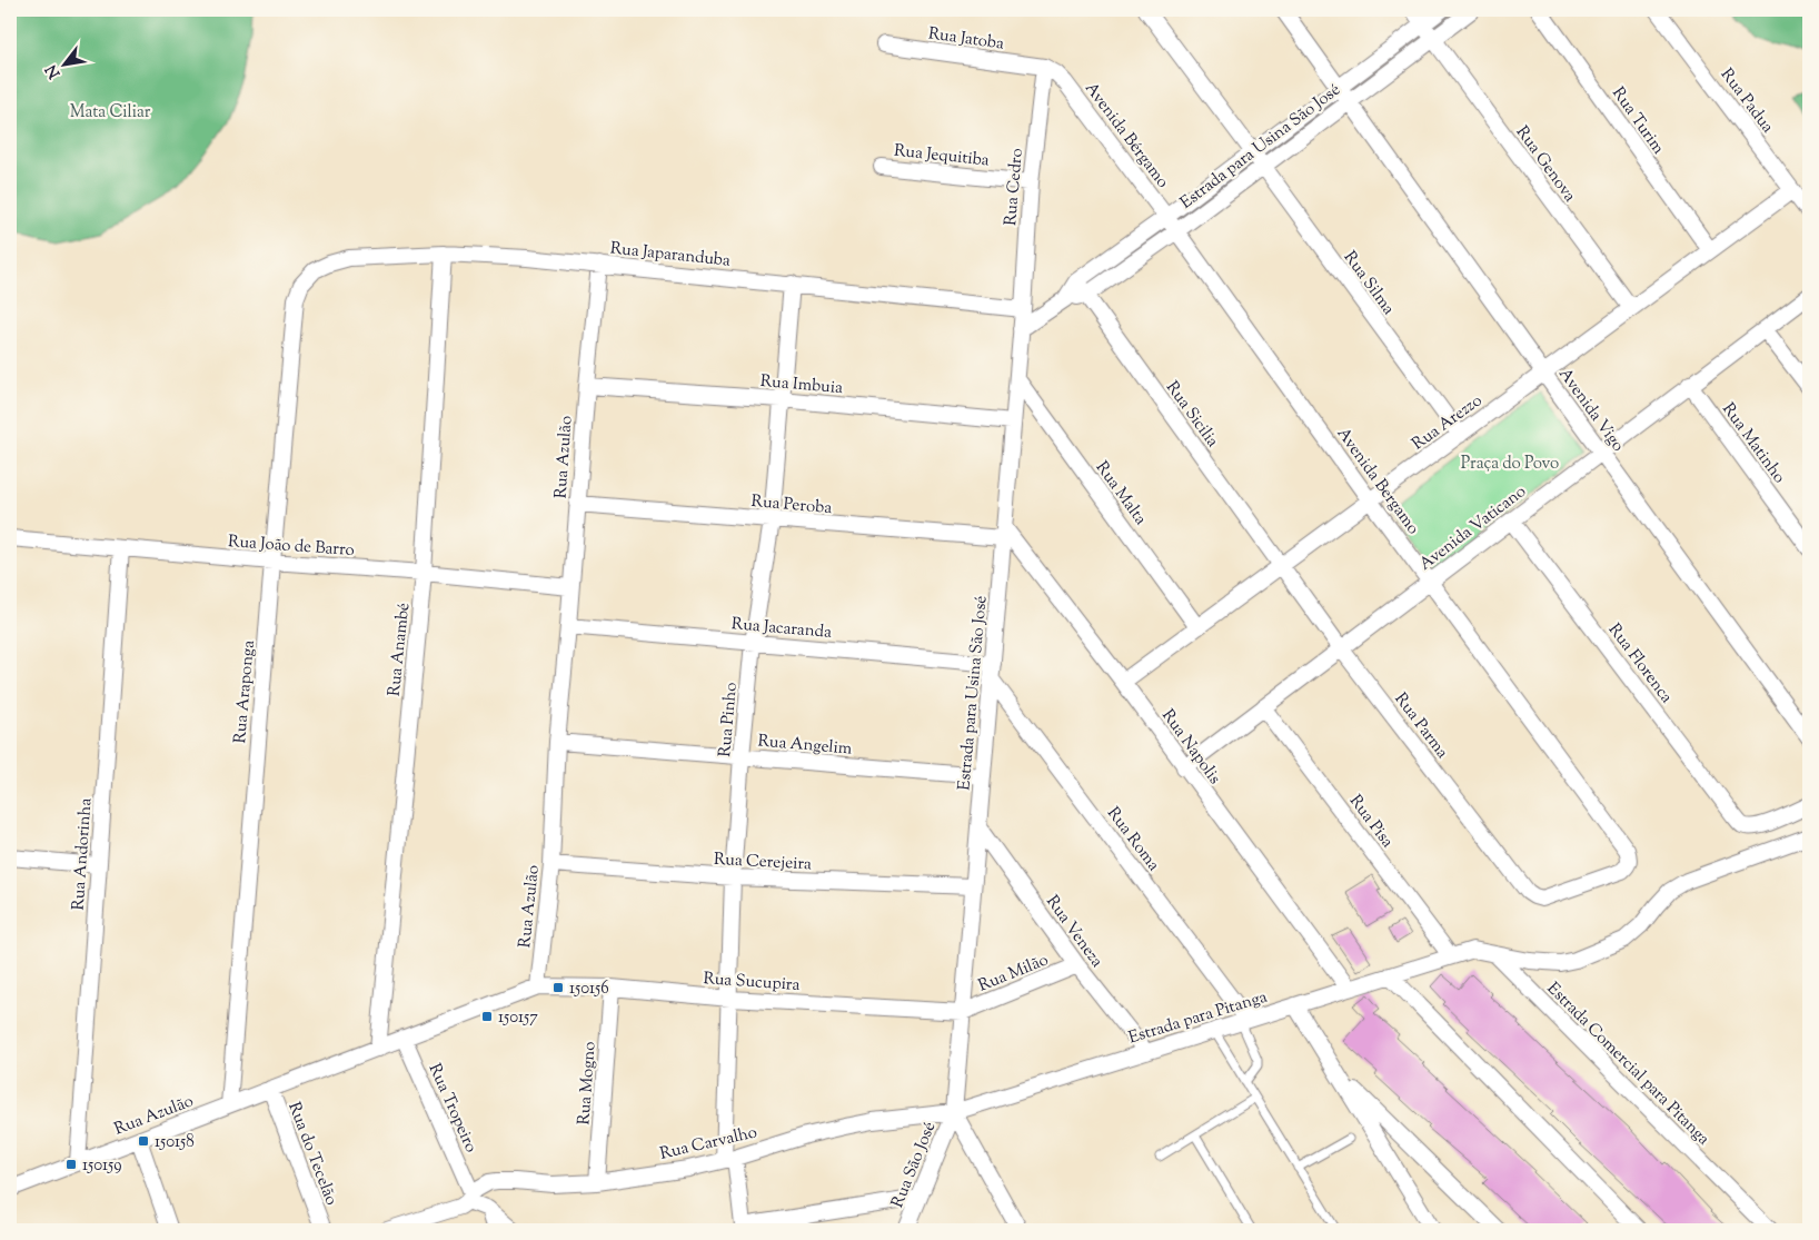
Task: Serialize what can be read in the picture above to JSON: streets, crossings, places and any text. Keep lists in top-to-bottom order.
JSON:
{
  "streets": {
    "street": [
      "Rua Jatoba",
      "Rua Padua",
      "Rua Turim",
      "Avenida Bérgamo",
      "Estrada para Usina São José",
      "Rua Jequitiba",
      "Rua Genova",
      "Rua Cedro",
      "Rua Japaranduba",
      "Rua Silma",
      "Rua Imbuia",
      "Avenida Vigo",
      "Rua Sicilia",
      "Rua Arezzo",
      "Rua Matinho",
      "Rua Azulão",
      "Avenida Bergamo",
      "Rua Malta",
      "Rua Peroba",
      "Avenida Vaticano",
      "Rua João de Barro",
      "Rua Jacaranda",
      "Rua Anambé",
      "Rua Florenca",
      "Rua Araponga",
      "Rua Pinho",
      "Rua Parma",
      "Rua Angelim",
      "Rua Napolis",
      "Rua Pisa",
      "Rua Roma",
      "Rua Andorinha",
      "Rua Cerejeira",
      "Rua Veneza",
      "Rua Milão",
      "Rua Sucupira",
      "Estrada para Pitanga",
      "Estrada Comercial para Pitanga",
      "Rua Mogno",
      "Rua Tropeiro",
      "Rua Carvalho",
      "Rua do Tecelão",
      "Rua São José"
    ]
  },
  "crossings": [
    ["Rua Jatoba", "Avenida Bérgamo"],
    ["Rua Jatoba", "Rua Cedro"],
    ["Rua Padua", "Rua Arezzo"],
    ["Rua Turim", "Rua Arezzo"],
    ["Avenida Bérgamo", "Estrada para Usina São José"],
    ["Avenida Bérgamo", "Rua Cedro"],
    ["Avenida Bérgamo", "Avenida Bergamo"],
    ["Estrada para Usina São José", "Rua Genova"],
    ["Estrada para Usina São José", "Rua Silma"],
    ["Estrada para Usina São José", "Rua Imbuia"],
    ["Estrada para Usina São José", "Avenida Vigo"],
    ["Estrada para Usina São José", "Rua Sicilia"],
    ["Estrada para Usina São José", "Avenida Bergamo"],
    ["Estrada para Usina São José", "Rua Malta"],
    ["Estrada para Usina São José", "Rua Peroba"],
    ["Estrada para Usina São José", "Rua Jacaranda"],
    ["Estrada para Usina São José", "Rua Angelim"],
    ["Estrada para Usina São José", "Rua Napolis"],
    ["Estrada para Usina São José", "Rua Roma"],
    ["Estrada para Usina São José", "Rua Cerejeira"],
    ["Estrada para Usina São José", "Rua Veneza"],
    ["Estrada para Usina São José", "Rua Milão"],
    ["Estrada para Usina São José", "Rua Sucupira"],
    ["Estrada para Usina São José", "Estrada para Pitanga"],
    ["Estrada para Usina São José", "Rua Carvalho"],
    ["Estrada para Usina São José", "Rua São José"],
    ["Rua Jequitiba", "Rua Cedro"],
    ["Rua Genova", "Rua Arezzo"],
    ["Rua Cedro", "Rua Japaranduba"],
    ["Rua Japaranduba", "Rua Azulão"],
    ["Rua Japaranduba", "Rua Anambé"],
    ["Rua Japaranduba", "Rua Araponga"],
    ["Rua Japaranduba", "Rua Pinho"],
    ["Rua Silma", "Rua Arezzo"],
    ["Rua Imbuia", "Rua Azulão"],
    ["Rua Imbuia", "Rua Pinho"],
    ["Avenida Vigo", "Rua Arezzo"],
    ["Avenida Vigo", "Avenida Vaticano"],
    ["Rua Sicilia", "Rua Arezzo"],
    ["Rua Sicilia", "Rua Parma"],
    ["Rua Arezzo", "Avenida Bergamo"],
    ["Rua Arezzo", "Rua Malta"],
    ["Rua Arezzo", "Rua Parma"],
    ["Rua Arezzo", "Rua Napolis"],
    ["Rua Matinho", "Avenida Vaticano"],
    ["Rua Azulão", "Rua Peroba"],
    ["Rua Azulão", "Rua João de Barro"],
    ["Rua Azulão", "Rua Jacaranda"],
    ["Rua Azulão", "Rua Anambé"],
    ["Rua Azulão", "Rua Araponga"],
    ["Rua Azulão", "Rua Angelim"],
    ["Rua Azulão", "Rua Andorinha"],
    ["Rua Azulão", "Rua Cerejeira"],
    ["Rua Azulão", "Rua Sucupira"],
    ["Rua Azulão", "Rua Tropeiro"],
    ["Rua Azulão", "Rua do Tecelão"],
    ["Avenida Bergamo", "Avenida Vaticano"],
    ["Avenida Bergamo", "Rua Parma"],
    ["Rua Peroba", "Rua Pinho"],
    ["Rua Peroba", "Rua Napolis"],
    ["Avenida Vaticano", "Rua Florenca"],
    ["Avenida Vaticano", "Rua Parma"],
    ["Avenida Vaticano", "Rua Napolis"],
    ["Avenida Vaticano", "Rua Pisa"],
    ["Rua João de Barro", "Rua Anambé"],
    ["Rua João de Barro", "Rua Araponga"],
    ["Rua João de Barro", "Rua Andorinha"],
    ["Rua Jacaranda", "Rua Pinho"],
    ["Rua Jacaranda", "Rua Roma"],
    ["Rua Pinho", "Rua Angelim"],
    ["Rua Pinho", "Rua Cerejeira"],
    ["Rua Pinho", "Rua Sucupira"],
    ["Rua Pinho", "Rua Carvalho"],
    ["Rua Napolis", "Estrada para Pitanga"],
    ["Rua Pisa", "Estrada para Pitanga"],
    ["Rua Roma", "Estrada para Pitanga"],
    ["Rua Veneza", "Rua Milão"],
    ["Rua Veneza", "Estrada para Pitanga"],
    ["Rua Milão", "Rua Sucupira"],
    ["Rua Sucupira", "Rua Mogno"],
    ["Estrada para Pitanga", "Rua Carvalho"],
    ["Estrada para Pitanga", "Rua São José"],
    ["Rua Mogno", "Rua Carvalho"],
    ["Rua Tropeiro", "Rua Carvalho"],
    ["Rua Carvalho", "Rua São José"]
  ],
  "parks": ["Mata Ciliar", "Praça do Povo"],
  "places": {
    "transit": [
      "150156",
      "150157",
      "150158",
      "150159"
    ]
  },
  "north": "bottom left"
}
